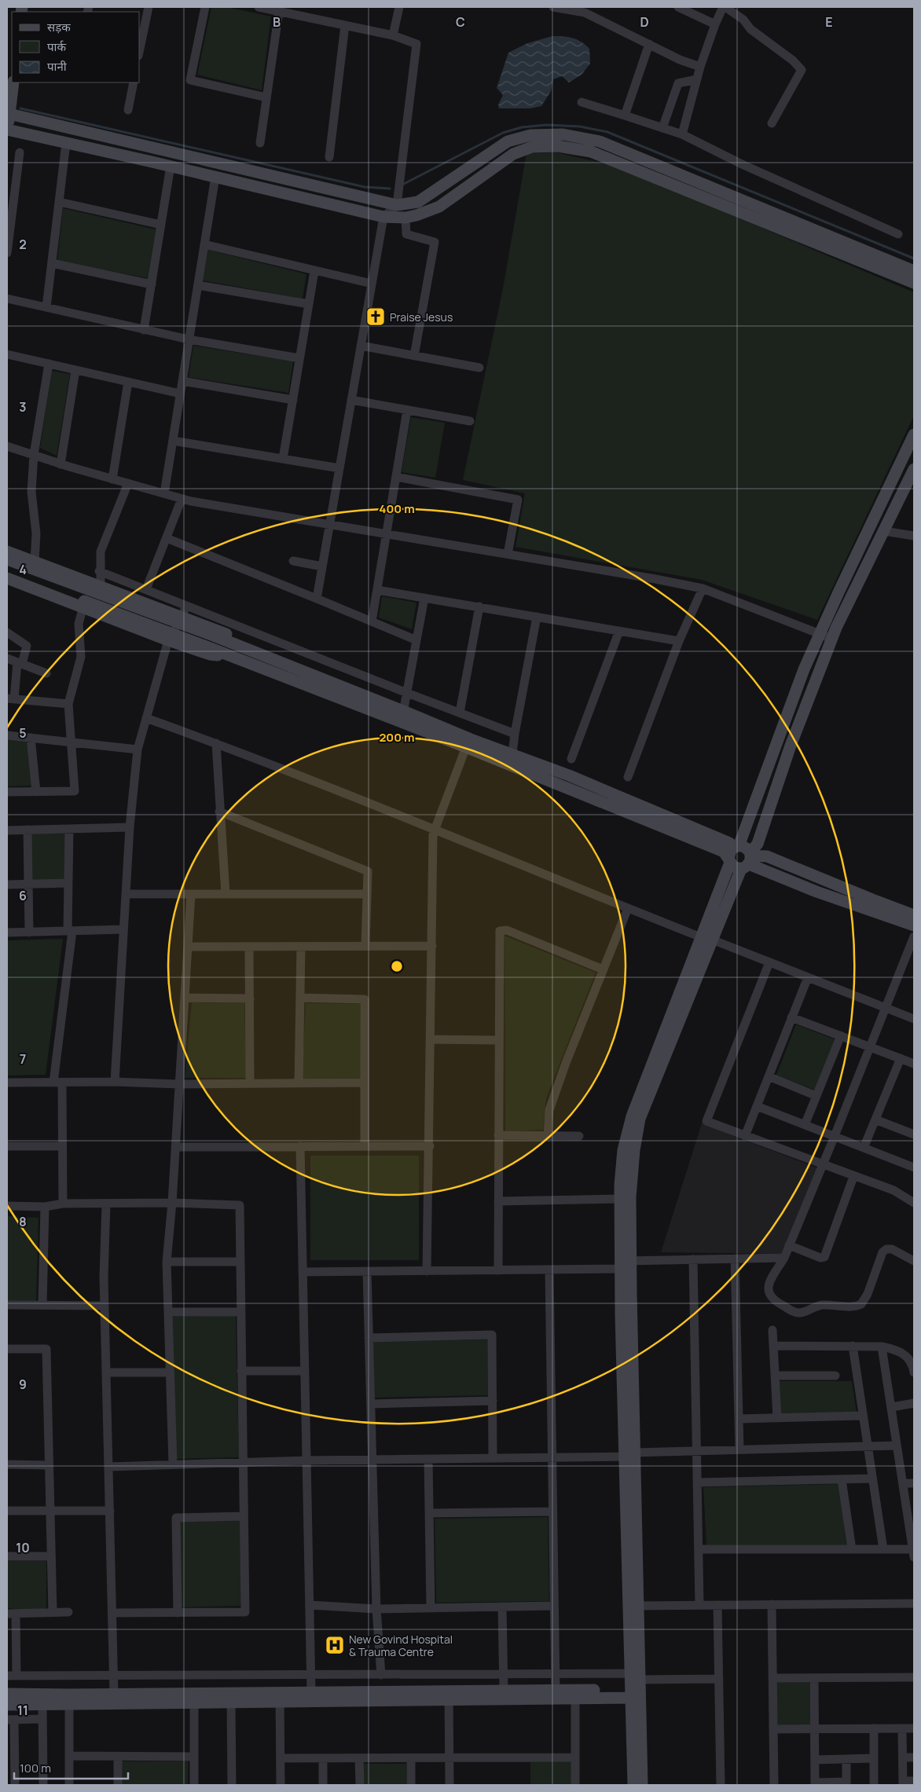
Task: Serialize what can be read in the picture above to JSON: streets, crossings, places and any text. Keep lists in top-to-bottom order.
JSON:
{
  "places": {
    "church": ["Praise Jesus"],
    "hospital": ["New Govind Hospital & Trauma Centre"]
  },
  "legend": ["सड़क", "पार्क", "पानी"],
  "scale_bar": "100 m",
  "grid": {
    "columns": [
      "B",
      "C",
      "D",
      "E"
    ],
    "rows": [
      "2",
      "3",
      "4",
      "5",
      "6",
      "7",
      "8",
      "9",
      "10",
      "11"
    ]
  },
  "rings": ["400 m", "200 m"]
}
